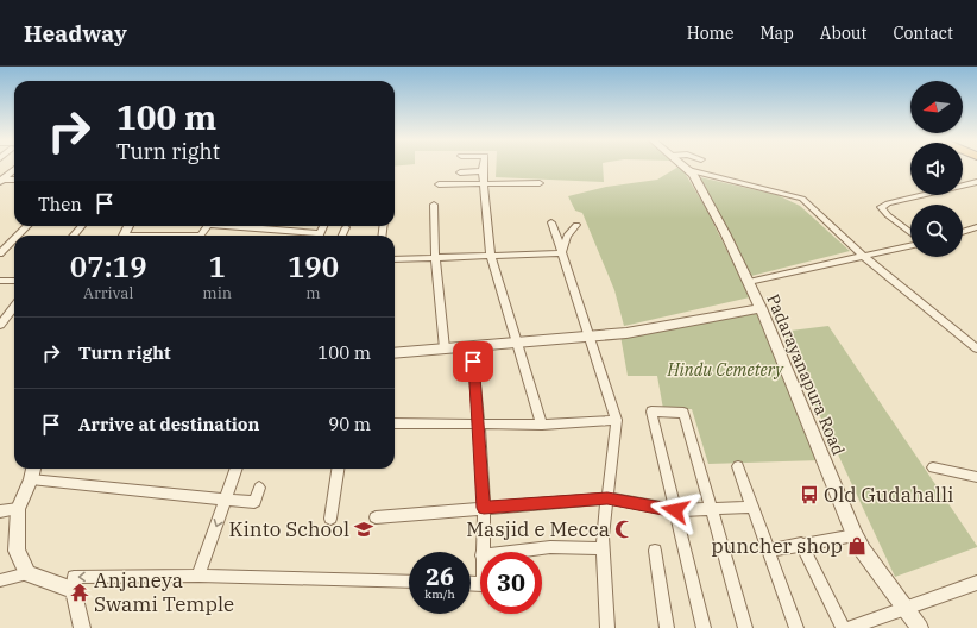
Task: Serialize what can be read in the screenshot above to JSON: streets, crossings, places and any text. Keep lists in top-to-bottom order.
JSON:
{
  "streets": {
    "street": ["Padarayanapura Road"]
  },
  "parks": ["Hindu Cemetery"],
  "places": {
    "bus stop": ["Old Gudahalli"],
    "school or university": ["Kinto School"],
    "mosque": ["Masjid e Mecca"],
    "shop": ["puncher shop"],
    "temple": ["Anjaneya Swami Temple"]
  },
  "north": "left",
  "page": {
    "header": "Headway",
    "nav": [
      "Home",
      "Map",
      "About",
      "Contact"
    ],
    "turn": ["100 m", "Turn right"],
    "then": "Then",
    "eta": [
      "07:19",
      "Arrival",
      "1",
      "min",
      "190",
      "m"
    ],
    "list": [
      {
        "name": "Turn right",
        "value": "100 m"
      },
      {
        "name": "Arrive at destination",
        "value": "90 m"
      }
    ],
    "speed": "26 km/h",
    "limit": "30"
  }
}
